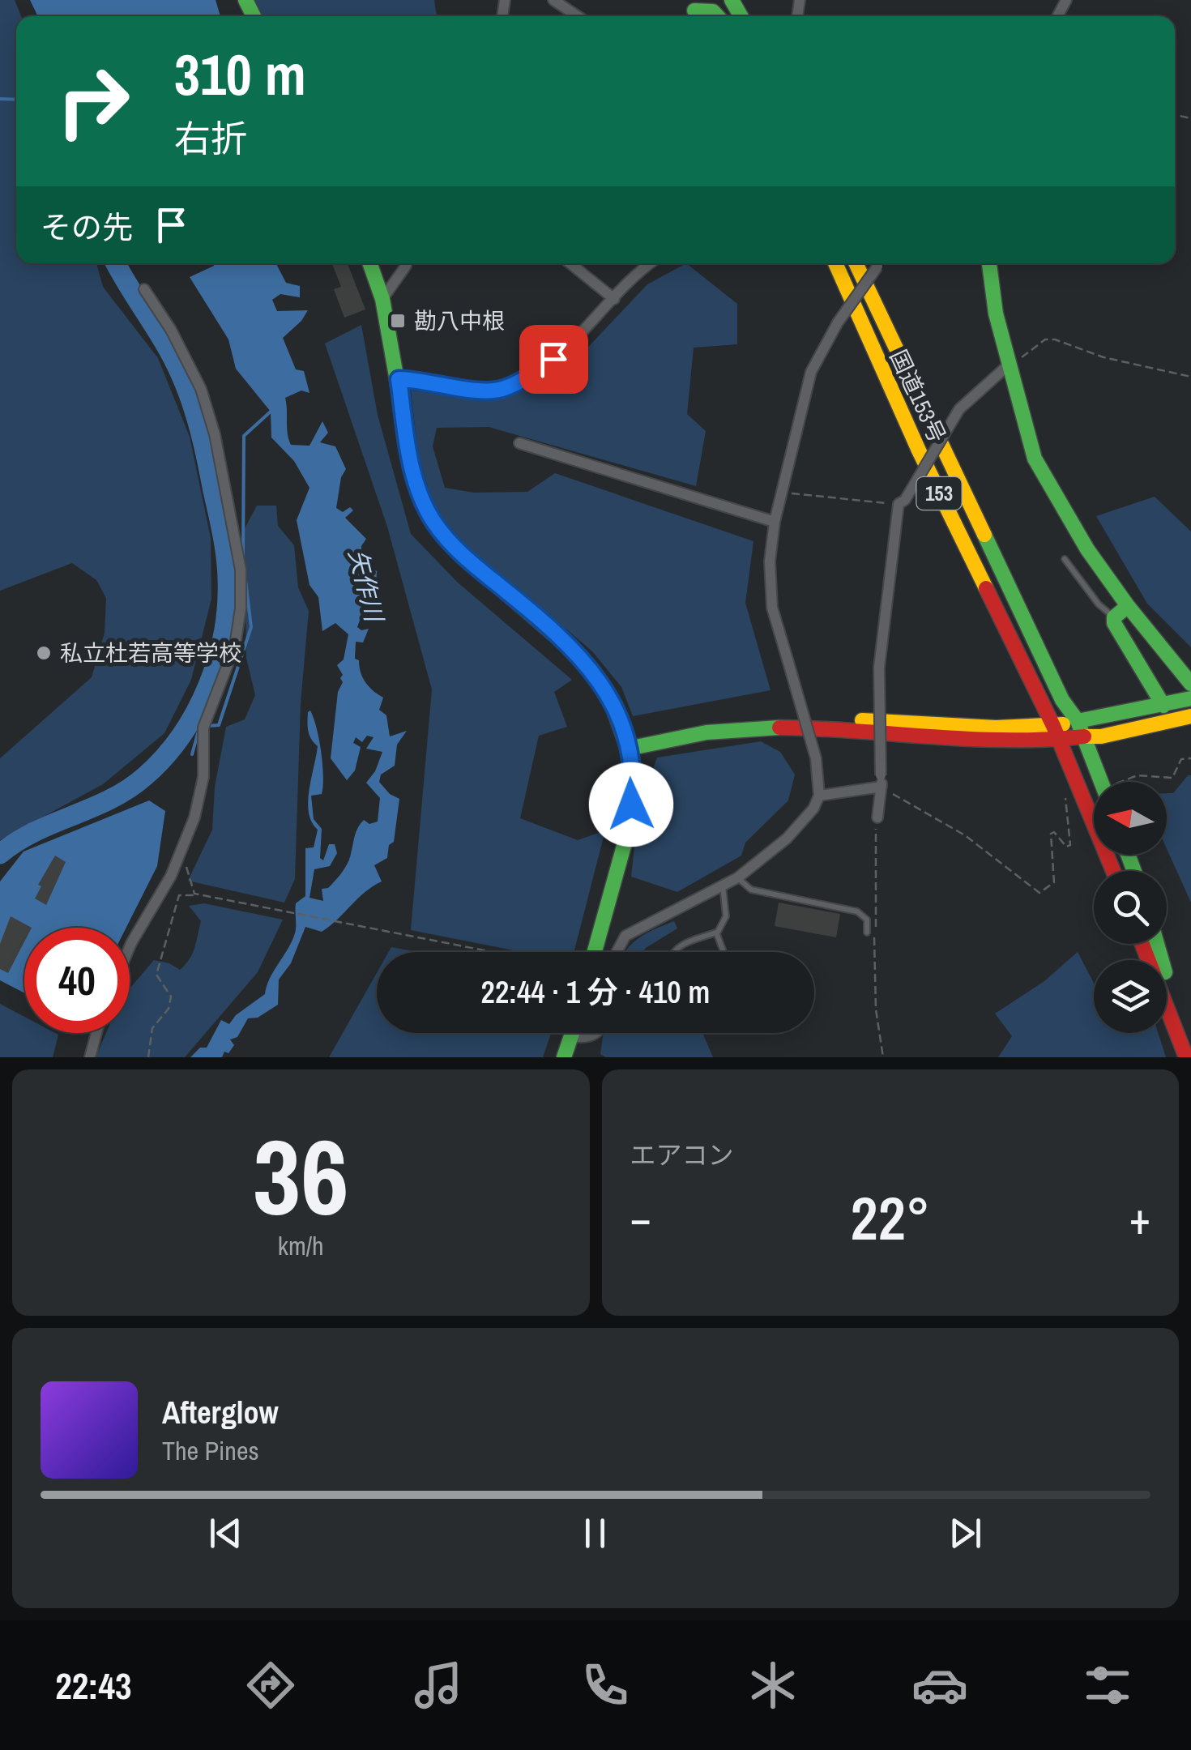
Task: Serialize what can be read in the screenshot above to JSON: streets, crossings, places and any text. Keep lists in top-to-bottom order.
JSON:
{
  "streets": {
    "main road": ["国道153号", "153"]
  },
  "water": ["矢作川"],
  "places": {
    "transit": ["勘八中根"],
    "other": ["私立杜若高等学校"]
  },
  "north": "left",
  "page": {
    "turn": ["310 m", "右折"],
    "then": "その先",
    "limit": "40",
    "trip": "22:44 · 1 分 · 410 m",
    "tile": [
      ["36", "km/h"],
      "エアコン"
    ],
    "heat": ["−", "22°", "+"],
    "song": ["Afterglow", "The Pines"],
    "tabs": "22:43"
  }
}
